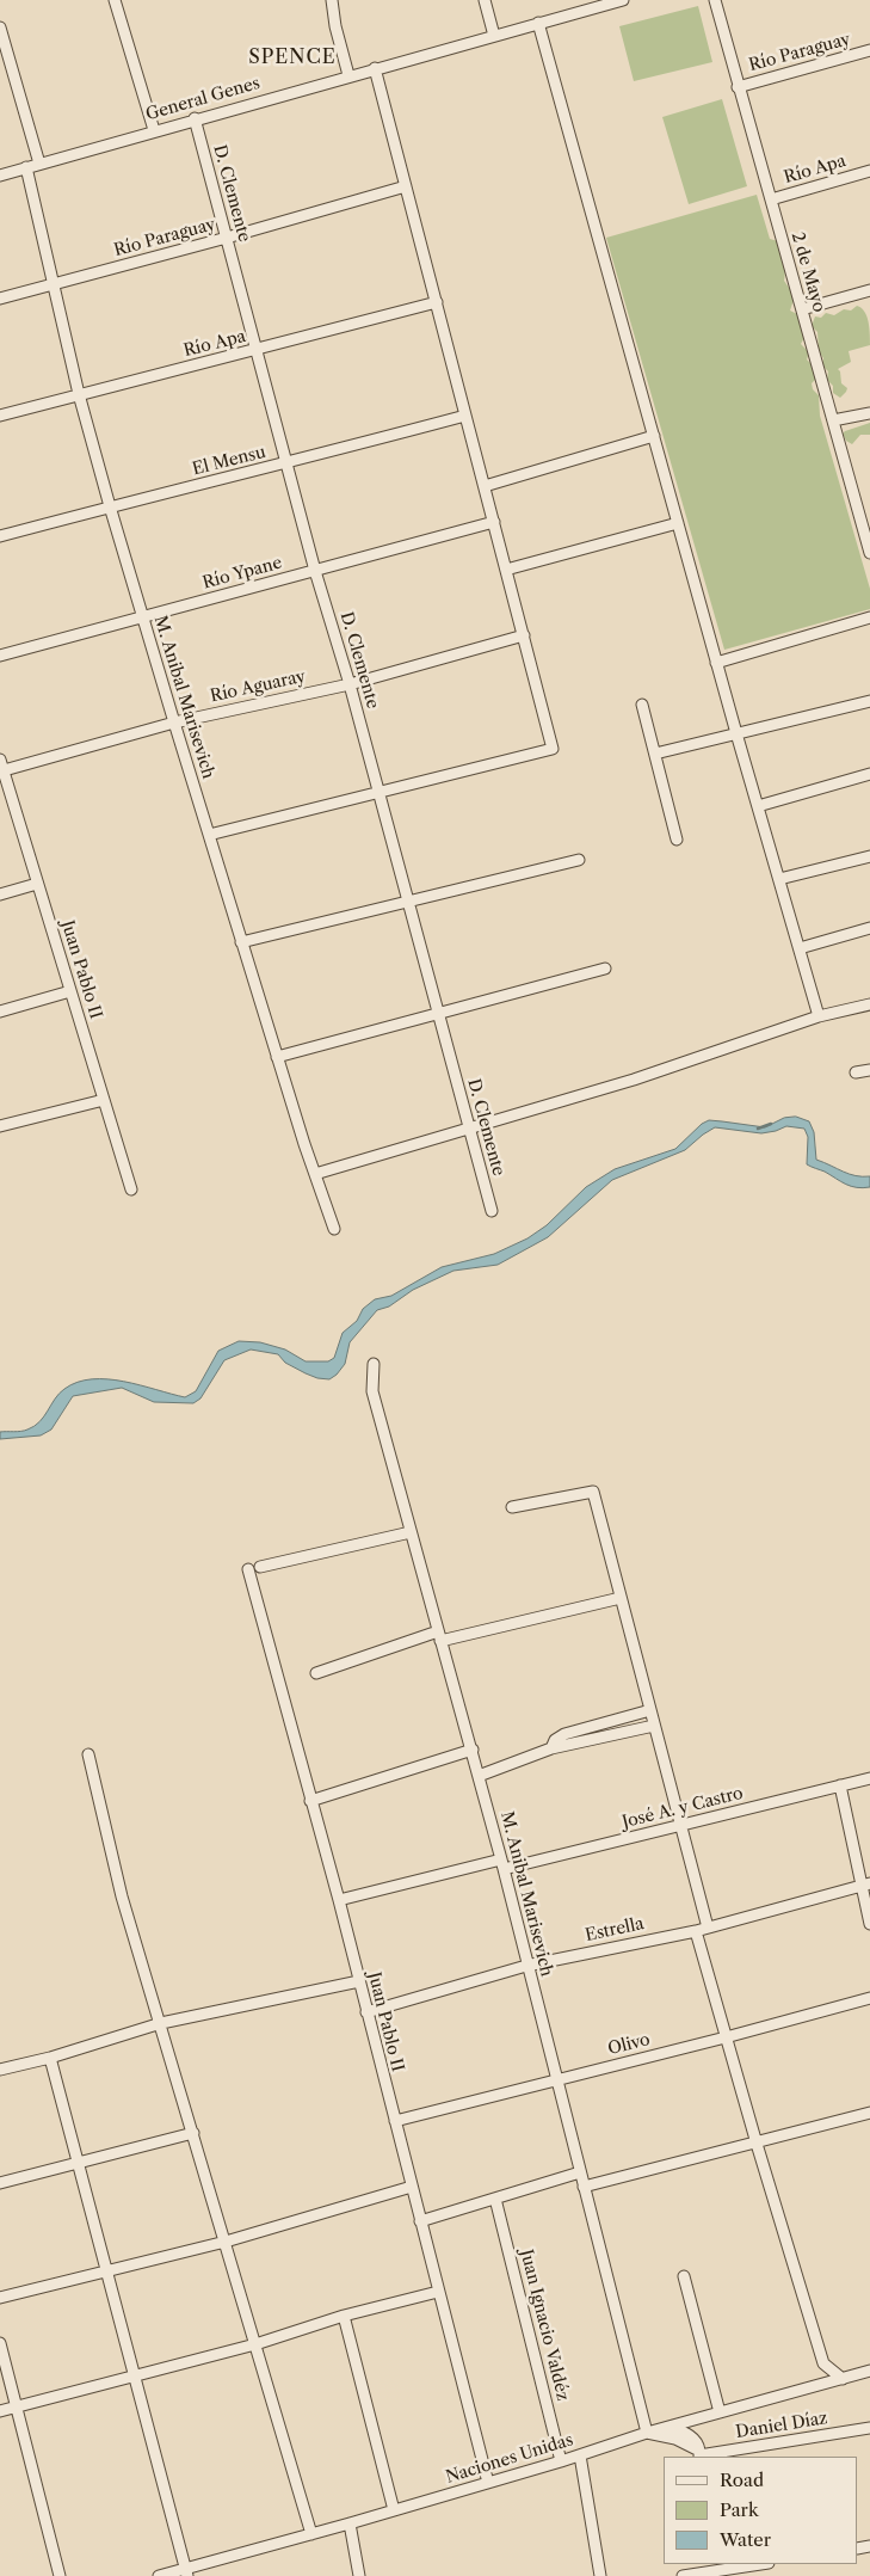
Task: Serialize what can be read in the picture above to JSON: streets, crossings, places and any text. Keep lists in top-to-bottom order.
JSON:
{
  "streets": {
    "street": [
      "Río Paraguay",
      "General Genes",
      "Río Apa",
      "D. Clemente",
      "2 de Mayo",
      "El Mensu",
      "Río Ypane",
      "Río Aguaray",
      "M. Anibal Marisevich",
      "Juan Pablo II",
      "José A. y Castro",
      "Estrella",
      "Olivo",
      "Juan Ignacio Valdéz",
      "Daniel Díaz",
      "Naciones Unidas"
    ]
  },
  "crossings": [
    ["Río Paraguay", "D. Clemente"],
    ["Río Paraguay", "2 de Mayo"],
    ["Río Paraguay", "M. Anibal Marisevich"],
    ["General Genes", "D. Clemente"],
    ["General Genes", "M. Anibal Marisevich"],
    ["Río Apa", "D. Clemente"],
    ["Río Apa", "2 de Mayo"],
    ["Río Apa", "M. Anibal Marisevich"],
    ["D. Clemente", "El Mensu"],
    ["D. Clemente", "Río Ypane"],
    ["D. Clemente", "Río Aguaray"],
    ["El Mensu", "M. Anibal Marisevich"],
    ["Río Ypane", "M. Anibal Marisevich"],
    ["Río Aguaray", "M. Anibal Marisevich"],
    ["Río Aguaray", "Juan Pablo II"],
    ["M. Anibal Marisevich", "José A. y Castro"],
    ["M. Anibal Marisevich", "Estrella"],
    ["M. Anibal Marisevich", "Olivo"],
    ["M. Anibal Marisevich", "Naciones Unidas"],
    ["Juan Pablo II", "José A. y Castro"],
    ["Juan Pablo II", "Estrella"],
    ["Juan Pablo II", "Olivo"],
    ["Juan Pablo II", "Naciones Unidas"],
    ["Juan Ignacio Valdéz", "Naciones Unidas"]
  ],
  "districts": ["SPENCE"],
  "legend": ["Road", "Park", "Water"]
}
